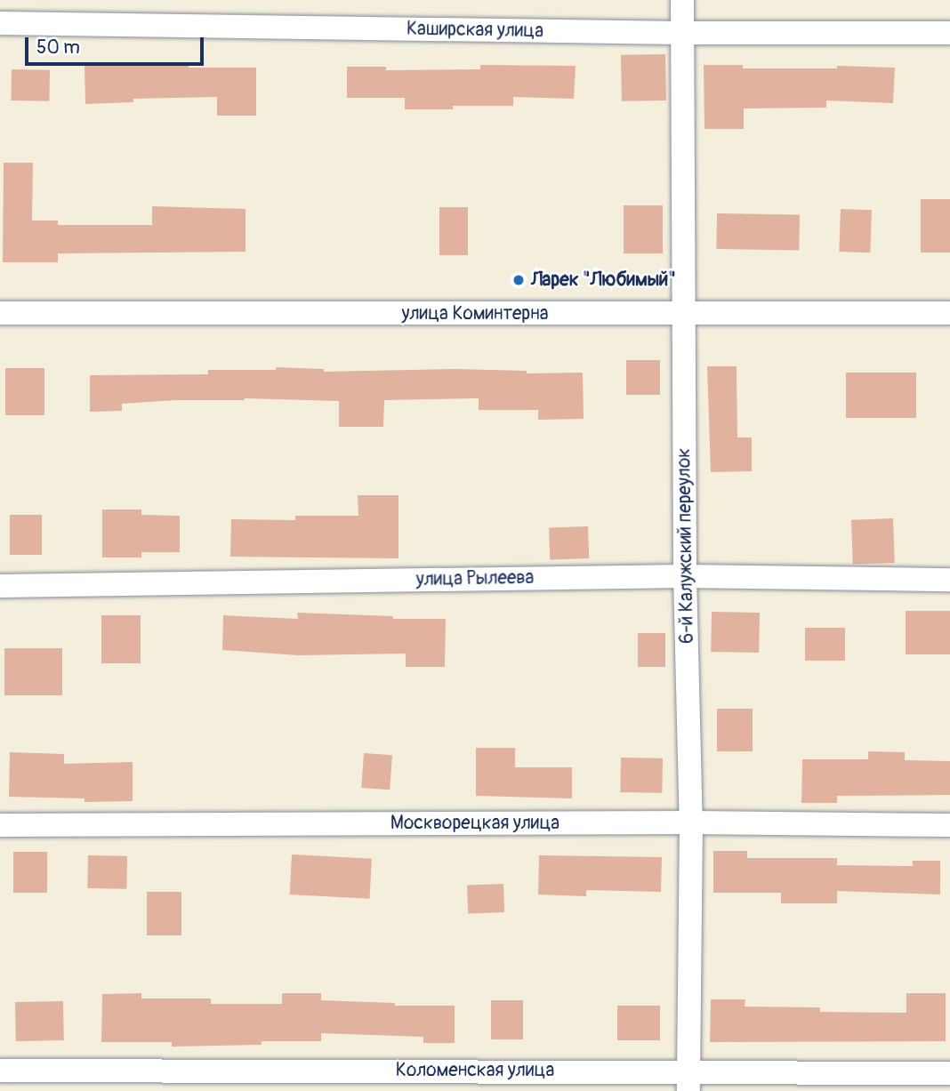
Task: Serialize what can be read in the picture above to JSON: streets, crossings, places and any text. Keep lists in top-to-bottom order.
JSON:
{
  "streets": {
    "street": [
      "Каширская улица",
      "улица Коминтерна",
      "6-й Калужский переулок",
      "улица Рылеева",
      "Москворецкая улица",
      "Коломенская улица"
    ]
  },
  "crossings": [
    ["Каширская улица", "6-й Калужский переулок"],
    ["улица Коминтерна", "6-й Калужский переулок"],
    ["6-й Калужский переулок", "улица Рылеева"],
    ["6-й Калужский переулок", "Москворецкая улица"],
    ["6-й Калужский переулок", "Коломенская улица"]
  ],
  "places": ["Ларек \"Любимый\""],
  "scale_bar": "50 m"
}
